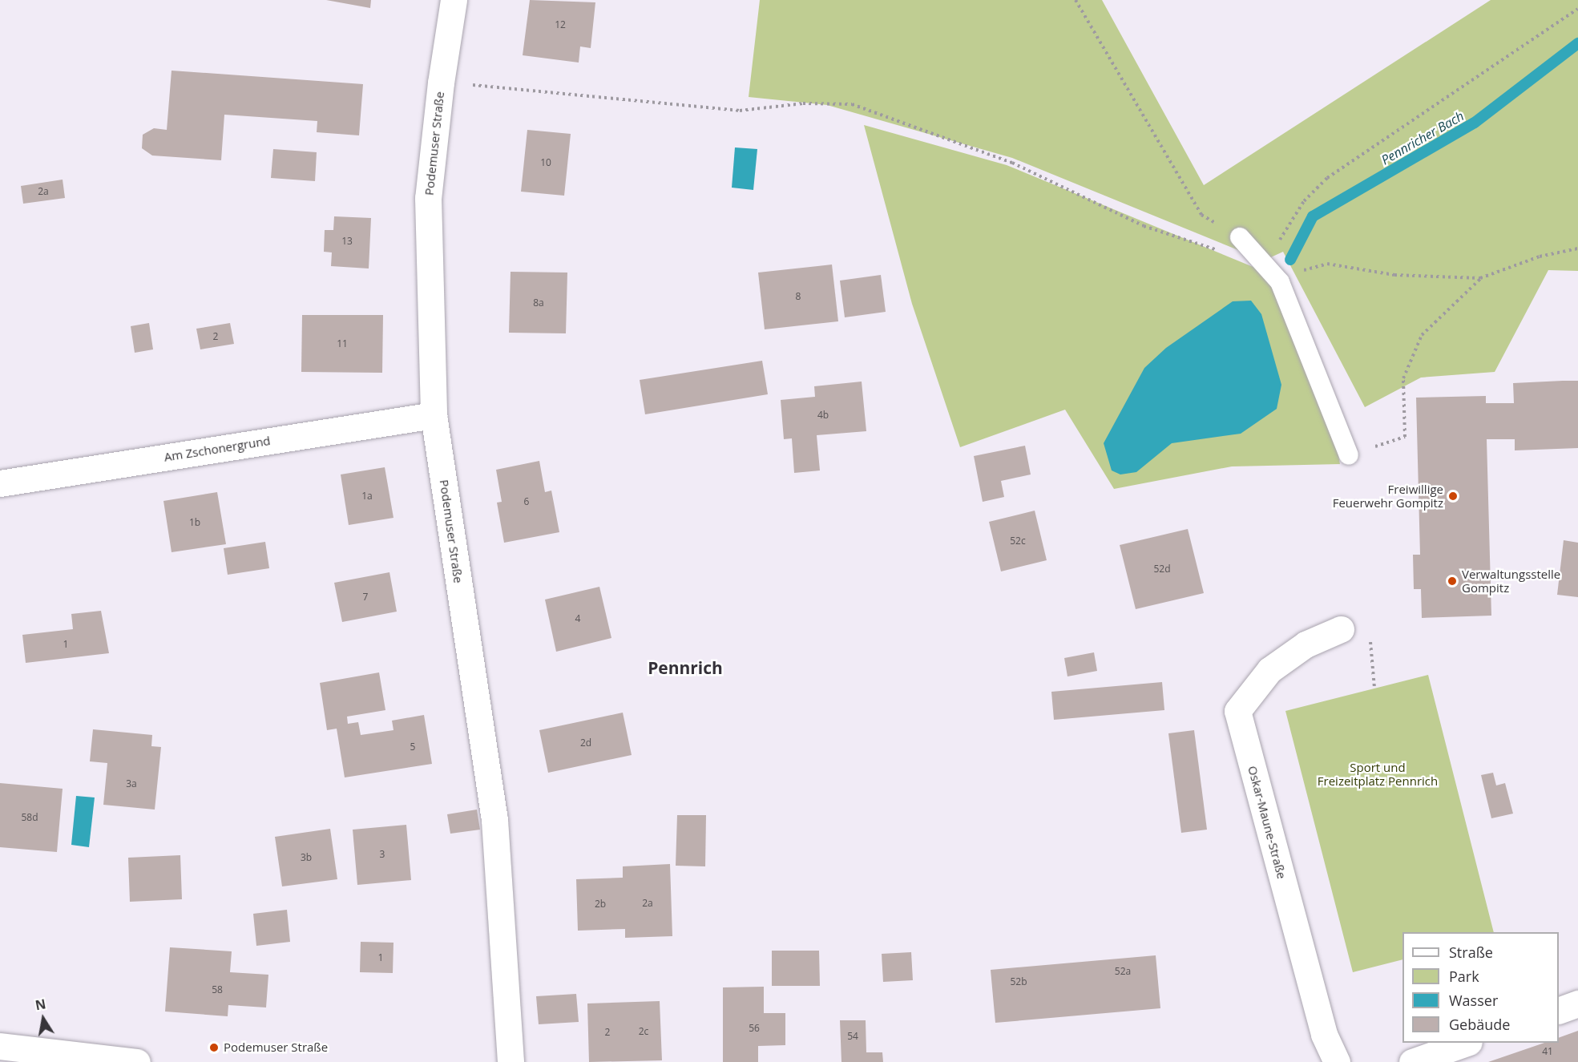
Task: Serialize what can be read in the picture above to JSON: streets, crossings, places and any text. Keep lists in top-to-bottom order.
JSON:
{
  "streets": {
    "street": ["Podemuser Straße", "Am Zschonergrund", "Oskar-Maune-Straße"]
  },
  "crossings": [
    ["Podemuser Straße", "Am Zschonergrund"]
  ],
  "districts": ["Pennrich"],
  "water": ["Pennricher Bach"],
  "parks": ["Sport und Freizeitplatz Pennrich"],
  "places": ["Freiwillige Feuerwehr Gompitz", "Verwaltungsstelle Gompitz", "Podemuser Straße"],
  "house_numbers": [
    "12",
    "10",
    "2a",
    "13",
    "8",
    "8a",
    "2",
    "11",
    "4b",
    "1a",
    "6",
    "1b",
    "52c",
    "52d",
    "7",
    "4",
    "1",
    "2d",
    "5",
    "3a",
    "58d",
    "3",
    "3b",
    "2a",
    "2b",
    "1",
    "52a",
    "52b",
    "58",
    "56",
    "2c",
    "2",
    "54",
    "41"
  ],
  "legend": [
    "Straße",
    "Park",
    "Wasser",
    "Gebäude"
  ],
  "north": "top"
}
